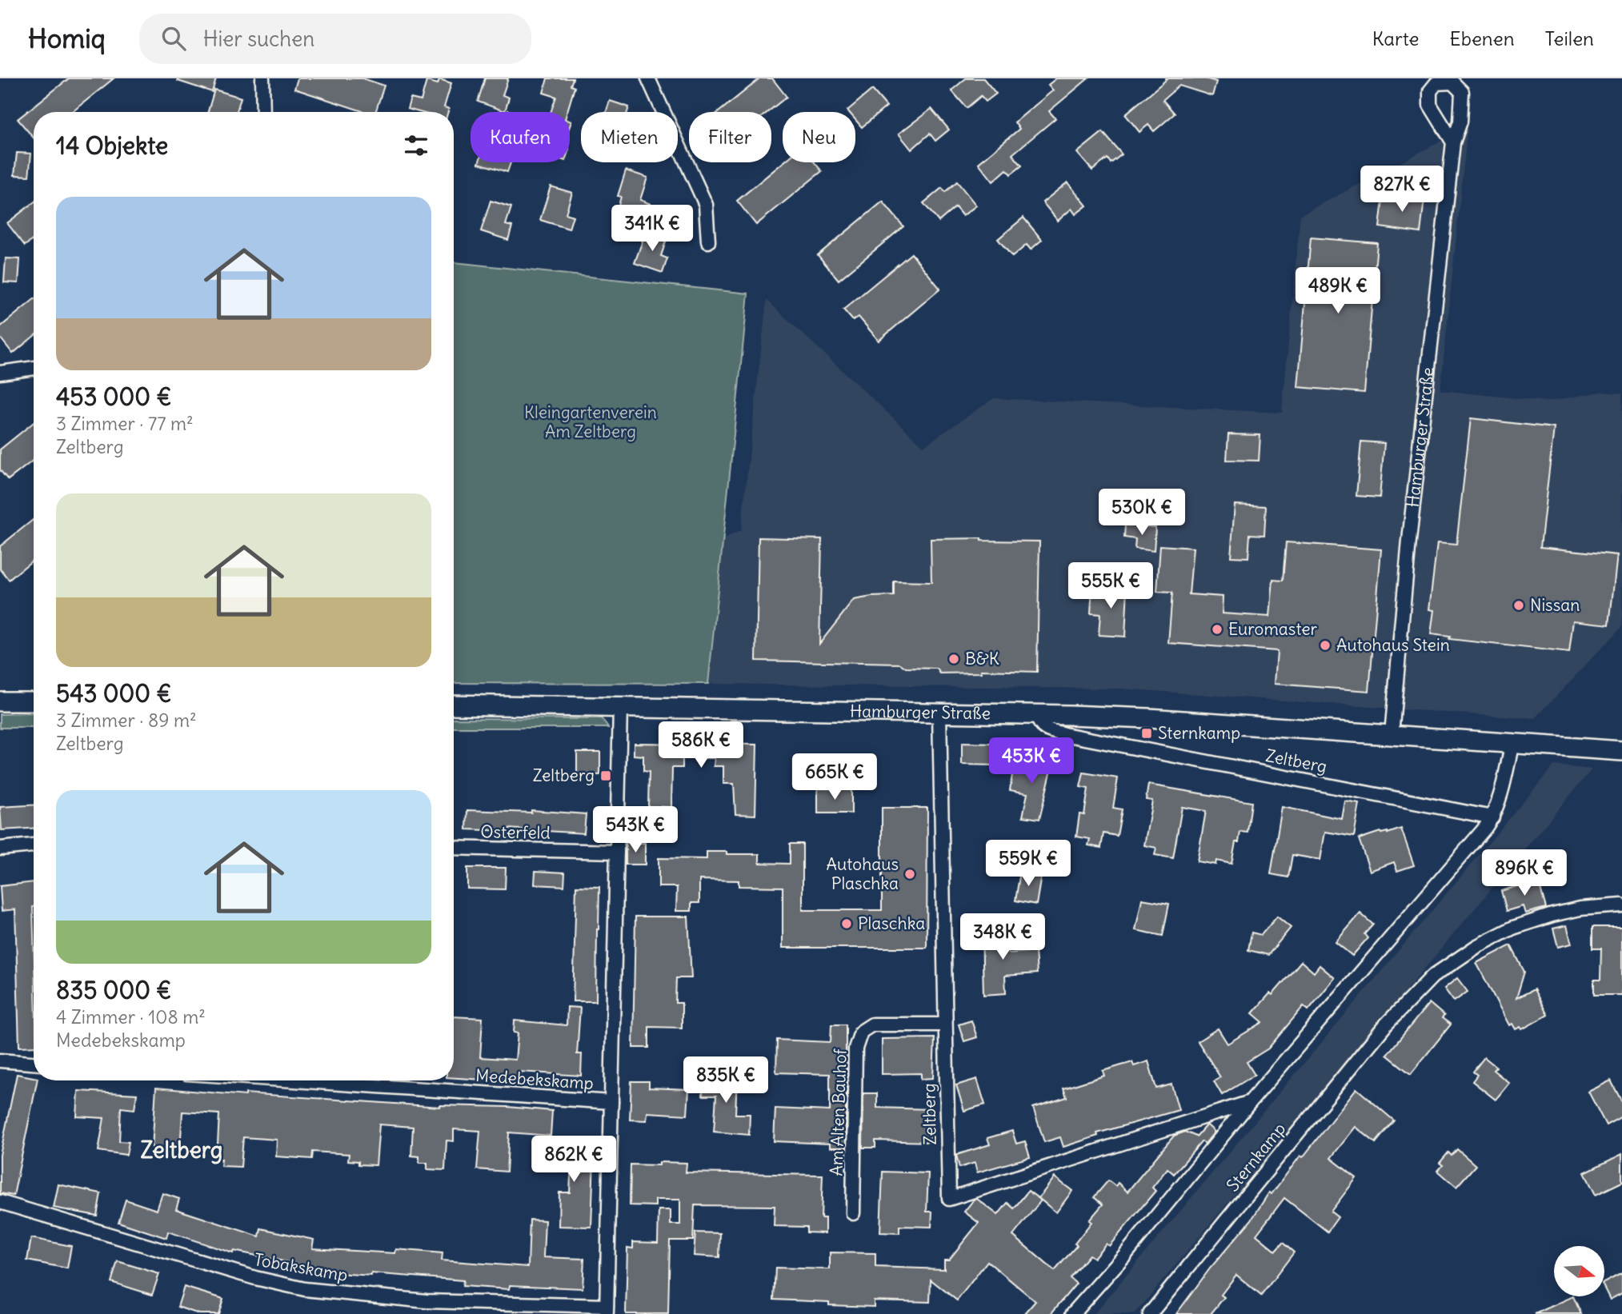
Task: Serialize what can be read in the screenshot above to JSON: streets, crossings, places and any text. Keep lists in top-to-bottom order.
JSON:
{
  "streets": {
    "main road": ["Hamburger Straße"],
    "street": [
      "Zeltberg",
      "Osterfeld",
      "Medebekskamp",
      "Am Alten Bauhof",
      "Sternkamp",
      "Tobakskamp"
    ]
  },
  "crossings": [
    ["Hamburger Straße", "Zeltberg"],
    ["Zeltberg", "Am Alten Bauhof"]
  ],
  "districts": ["Zeltberg"],
  "parks": ["Kleingartenverein Am Zeltberg"],
  "places": {
    "other": [
      "Nissan",
      "Euromaster",
      "Autohaus Stein",
      "B&K",
      "Autohaus Plaschka",
      "Plaschka"
    ],
    "transit": ["Sternkamp", "Zeltberg"]
  },
  "north": "right",
  "page": {
    "header": "Homiq",
    "search": "Hier suchen",
    "nav": ["Karte", "Ebenen", "Teilen"],
    "chip": [
      "Kaufen",
      "Mieten",
      "Filter",
      "Neu"
    ],
    "heading": "14 Objekte",
    "price": [
      "827K €",
      "341K €",
      "489K €",
      "530K €",
      "555K €",
      "586K €",
      "453K €",
      "665K €",
      "543K €",
      "559K €",
      "896K €",
      "348K €",
      "835K €",
      "862K €"
    ],
    "list": [
      {
        "name": "453 000 €",
        "note": "3 Zimmer · 77 m² · Zeltberg"
      },
      {
        "name": "543 000 €",
        "note": "3 Zimmer · 89 m² · Zeltberg"
      },
      {
        "name": "835 000 €",
        "note": "4 Zimmer · 108 m² · Medebekskamp"
      }
    ]
  }
}
